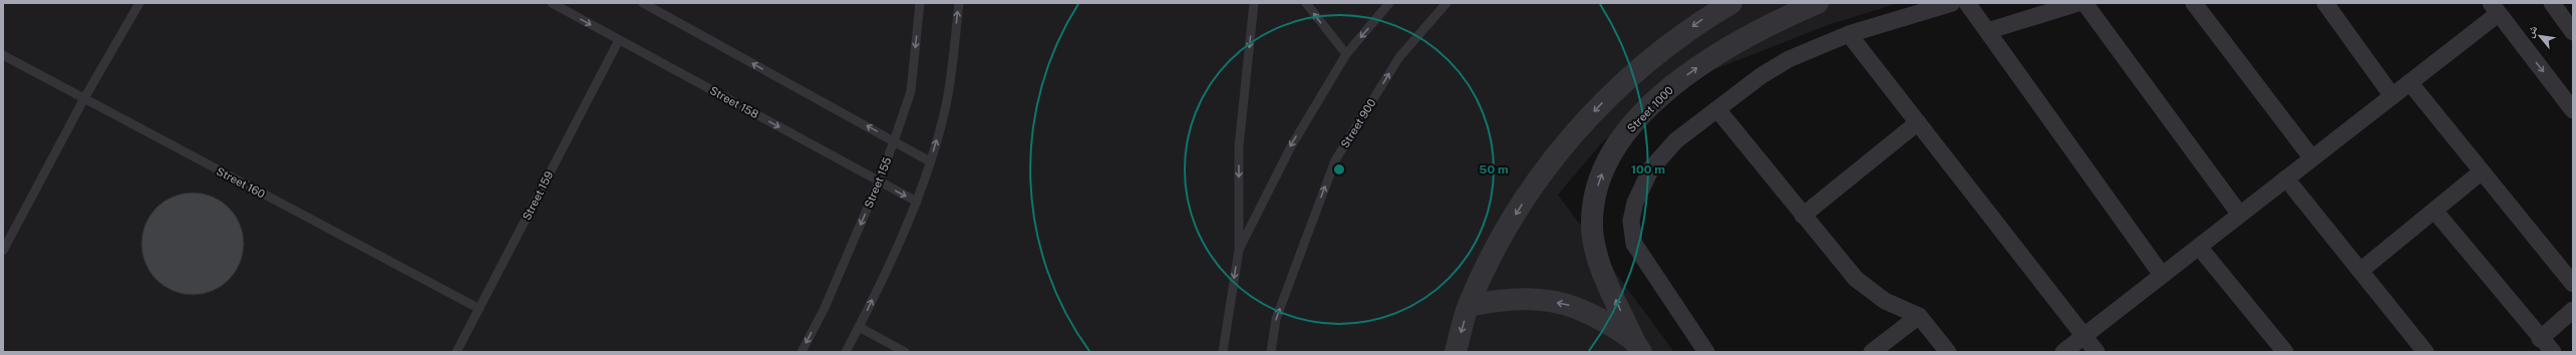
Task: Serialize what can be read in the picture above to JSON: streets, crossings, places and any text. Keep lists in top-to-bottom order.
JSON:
{
  "streets": {
    "street": ["Street 1000"],
    "lane": [
      "Street 158",
      "Street 900",
      "Street 160",
      "Street 155",
      "Street 159"
    ]
  },
  "crossings": [
    ["Street 158", "Street 155"],
    ["Street 158", "Street 159"],
    ["Street 160", "Street 159"]
  ],
  "north": "top left",
  "rings": ["50 m", "100 m"]
}
